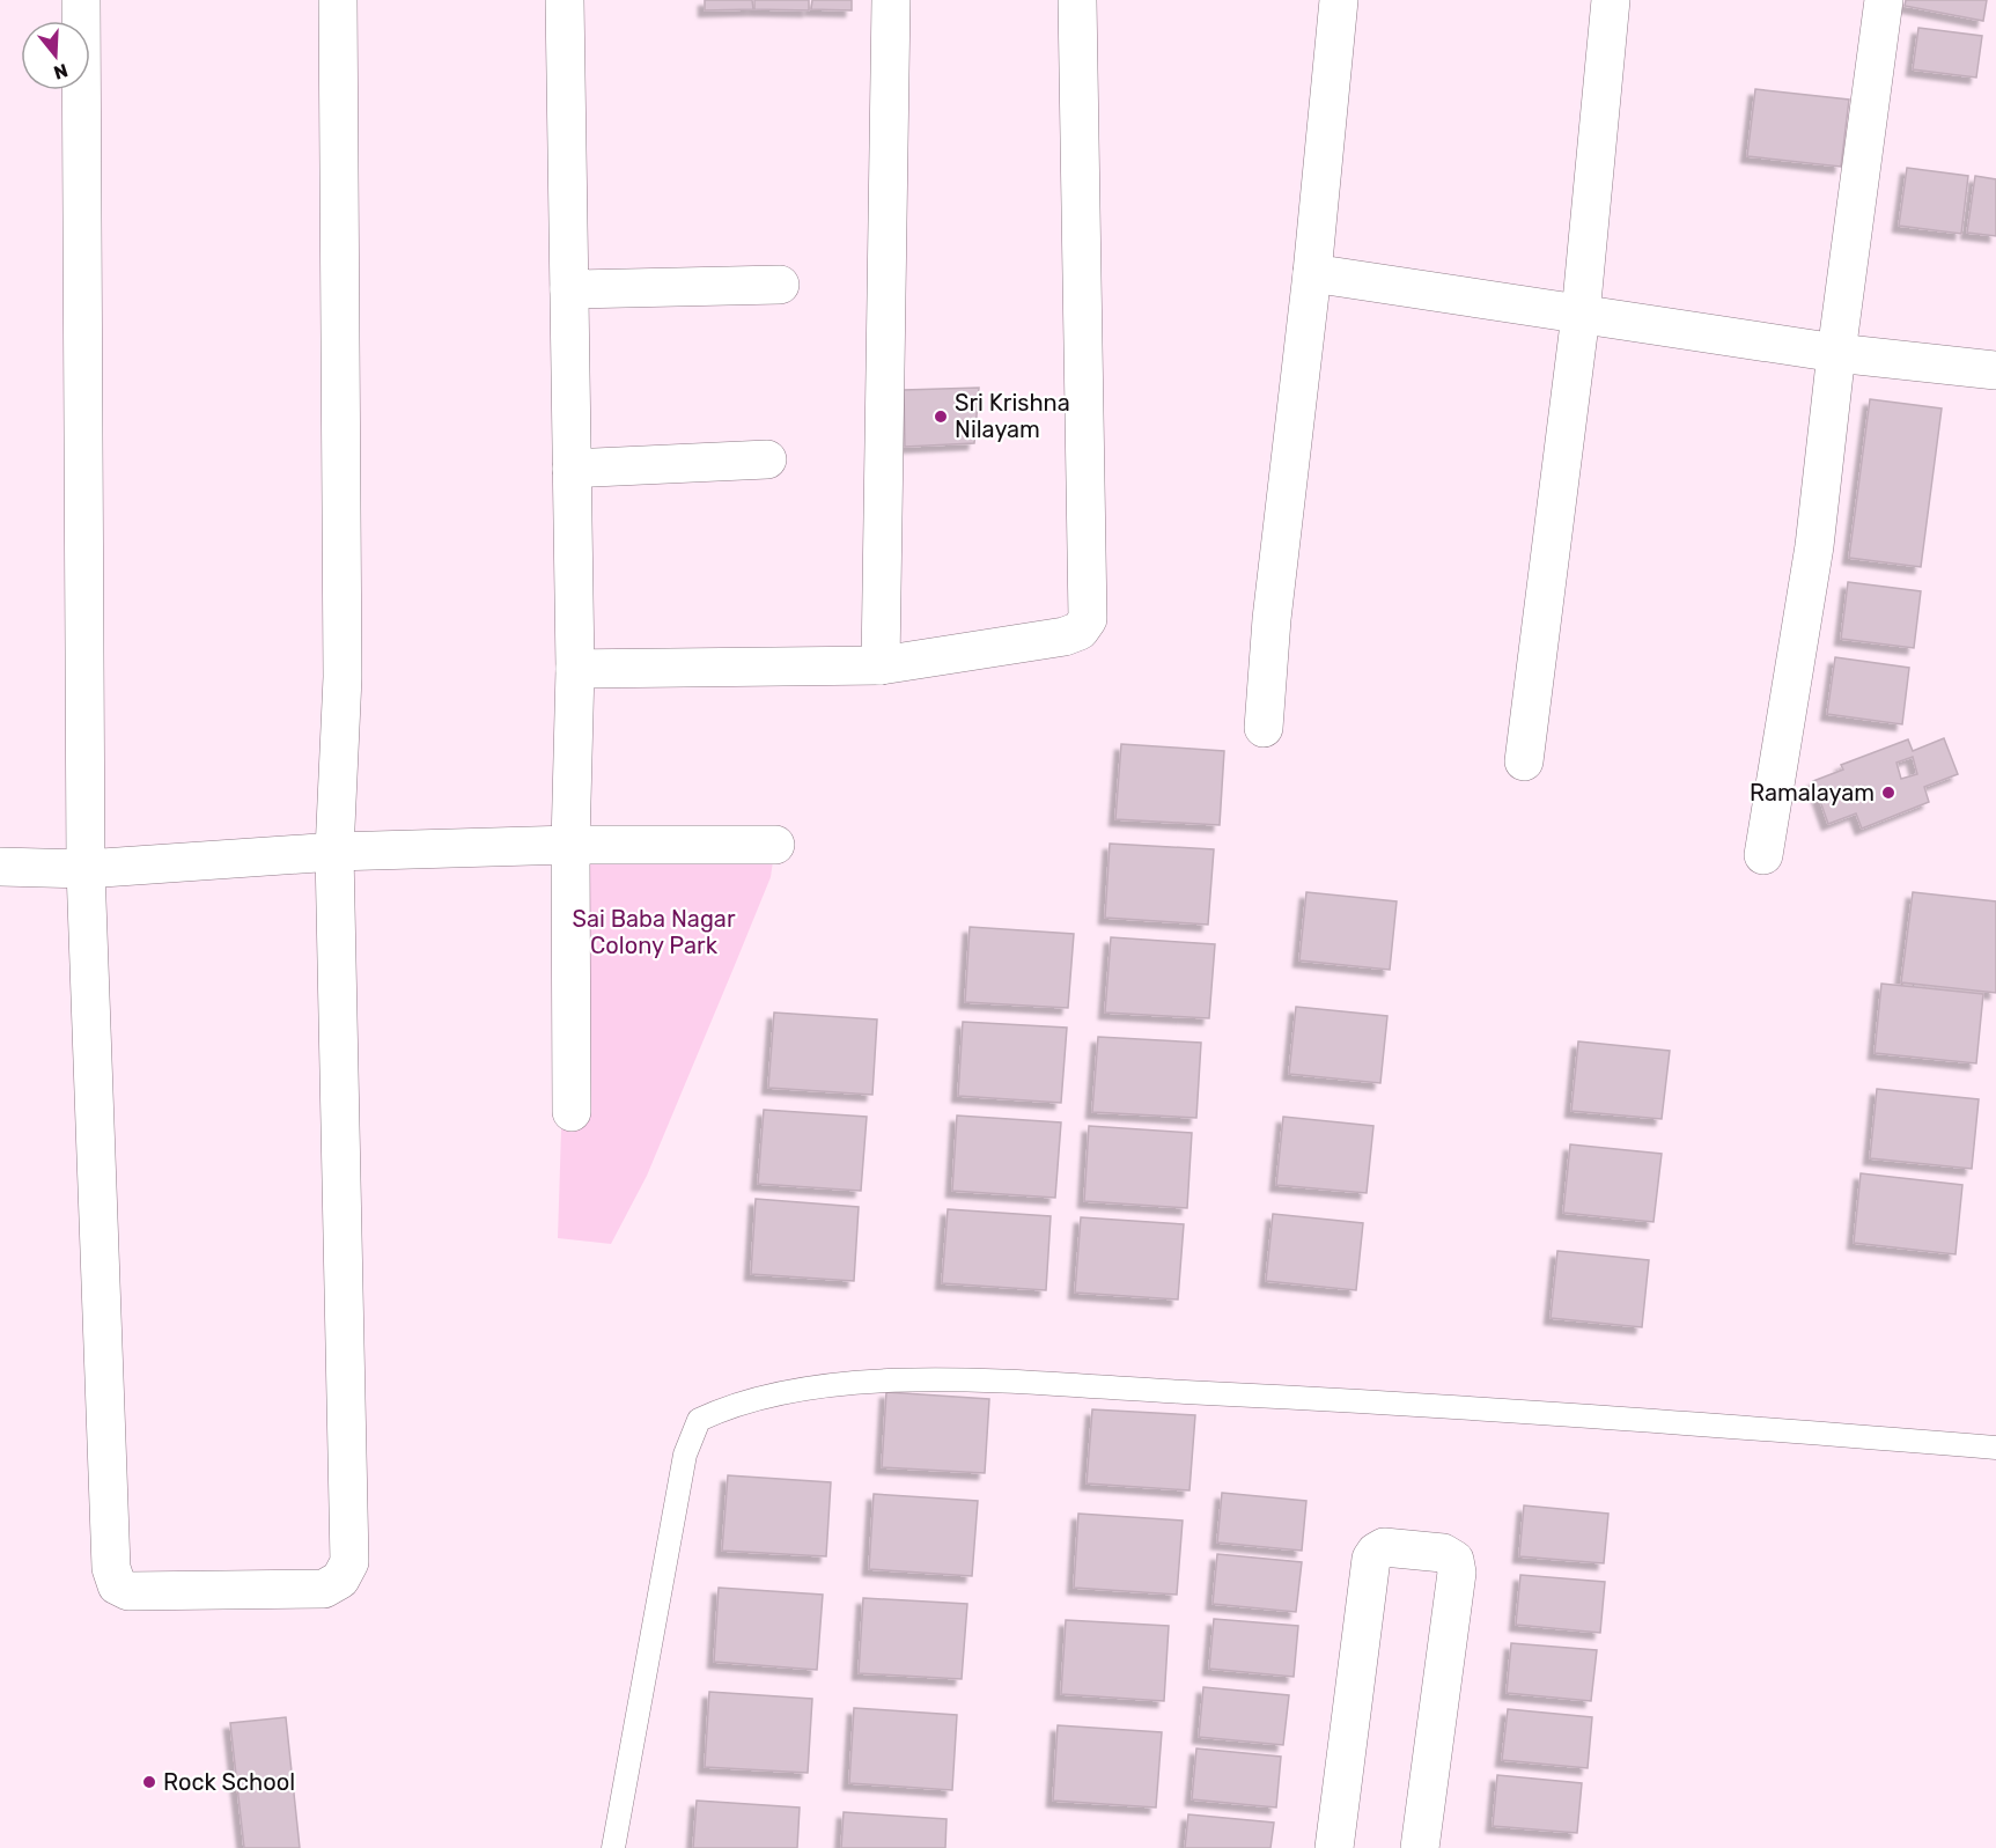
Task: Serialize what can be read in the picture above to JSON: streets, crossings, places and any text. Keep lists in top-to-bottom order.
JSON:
{
  "parks": ["Sai Baba Nagar Colony Park"],
  "places": ["Sri Krishna Nilayam", "Ramalayam", "Rock School"],
  "north": "bottom"
}
